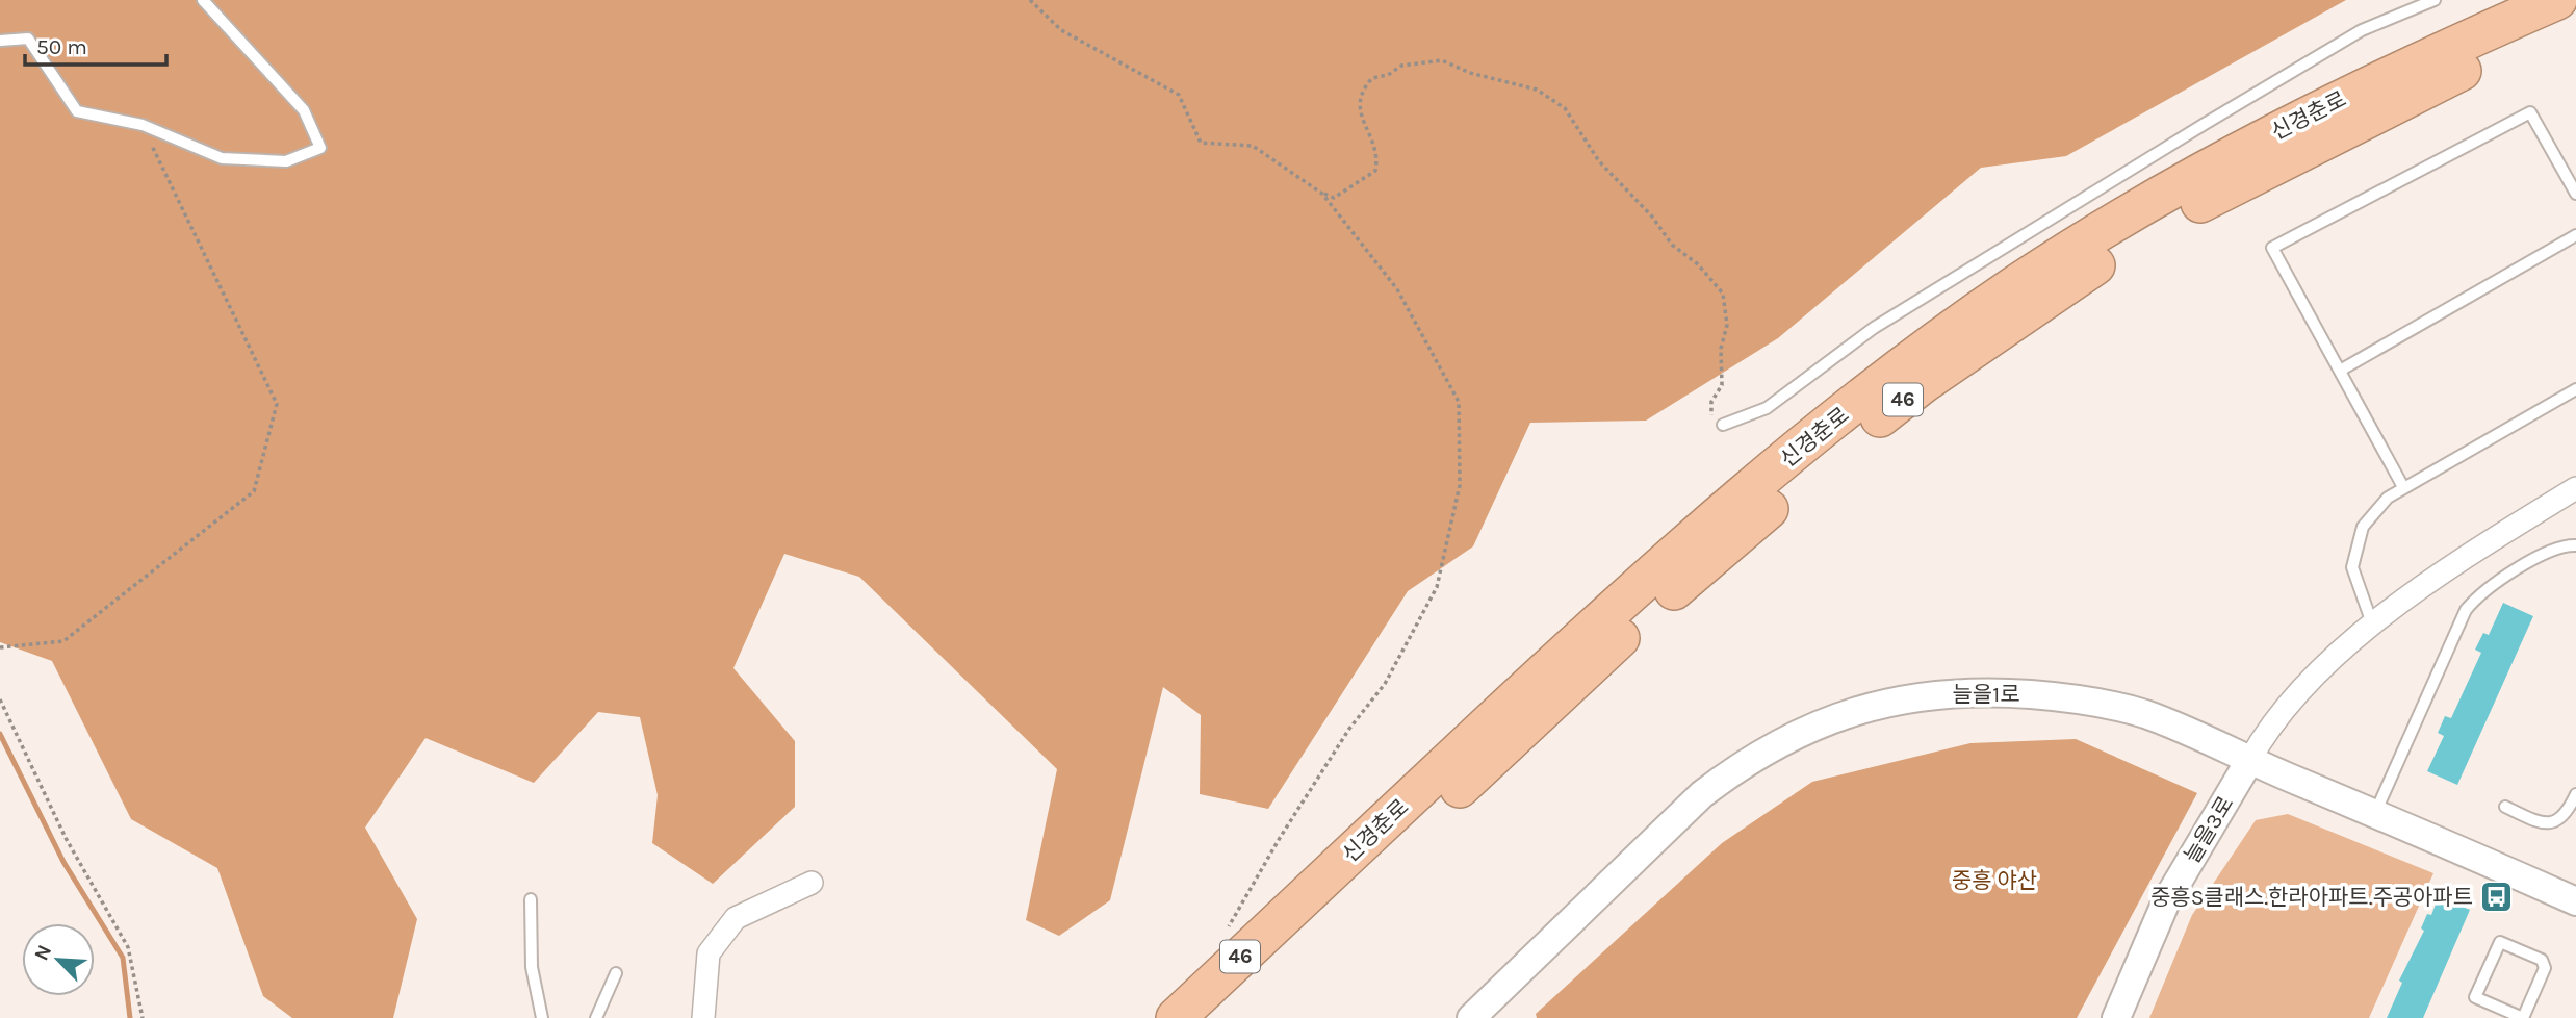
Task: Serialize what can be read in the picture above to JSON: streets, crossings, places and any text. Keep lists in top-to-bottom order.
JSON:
{
  "streets": {
    "highway": ["신경춘로", "46"],
    "street": ["늘을1로", "늘을3로"]
  },
  "crossings": [
    ["늘을1로", "늘을3로"]
  ],
  "parks": ["중흥 야산"],
  "places": {
    "bus stop": ["중흥S클래스.한라아파트.주공아파트"]
  },
  "scale_bar": "50 m",
  "north": "top left"
}
